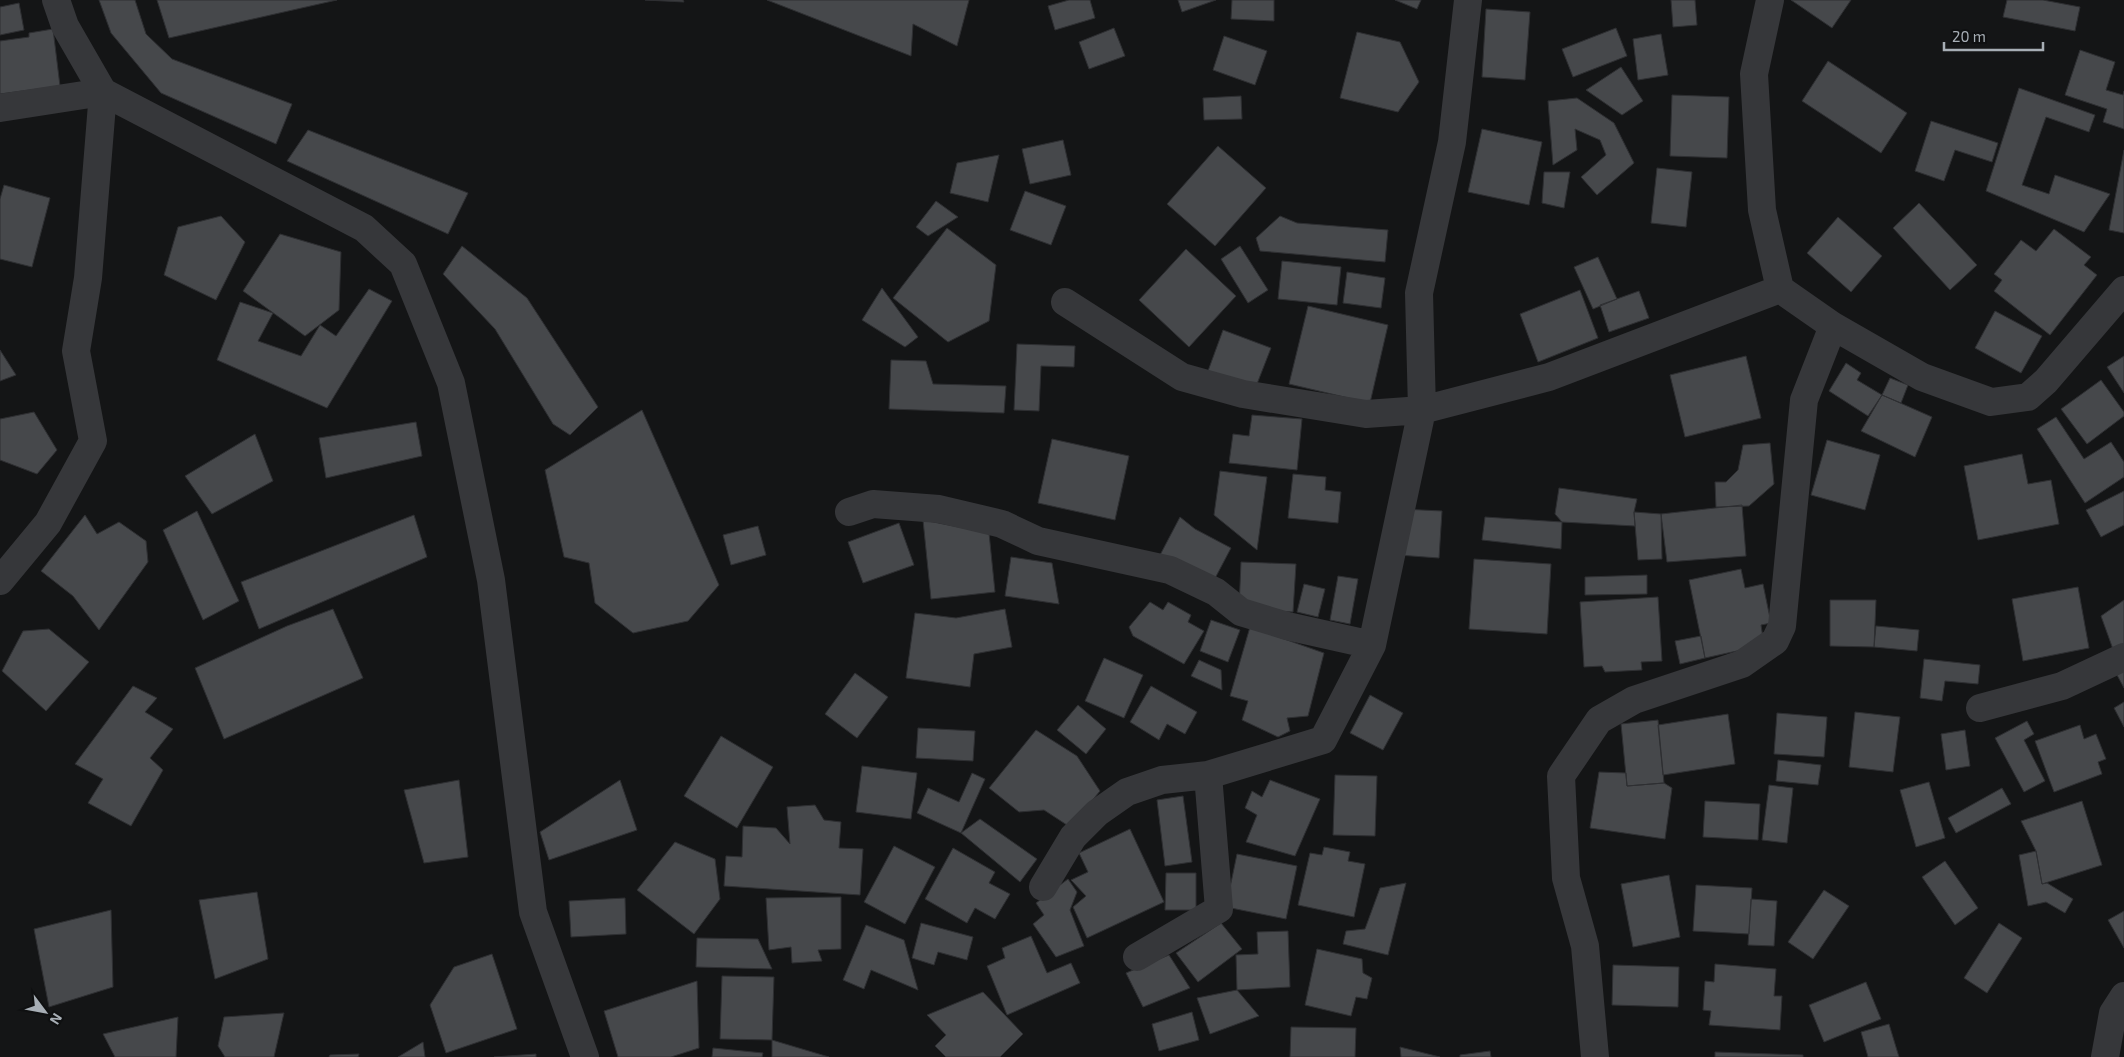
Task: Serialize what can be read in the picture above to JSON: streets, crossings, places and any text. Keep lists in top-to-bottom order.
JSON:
{
  "scale_bar": "20 m",
  "north": "bottom right"
}
